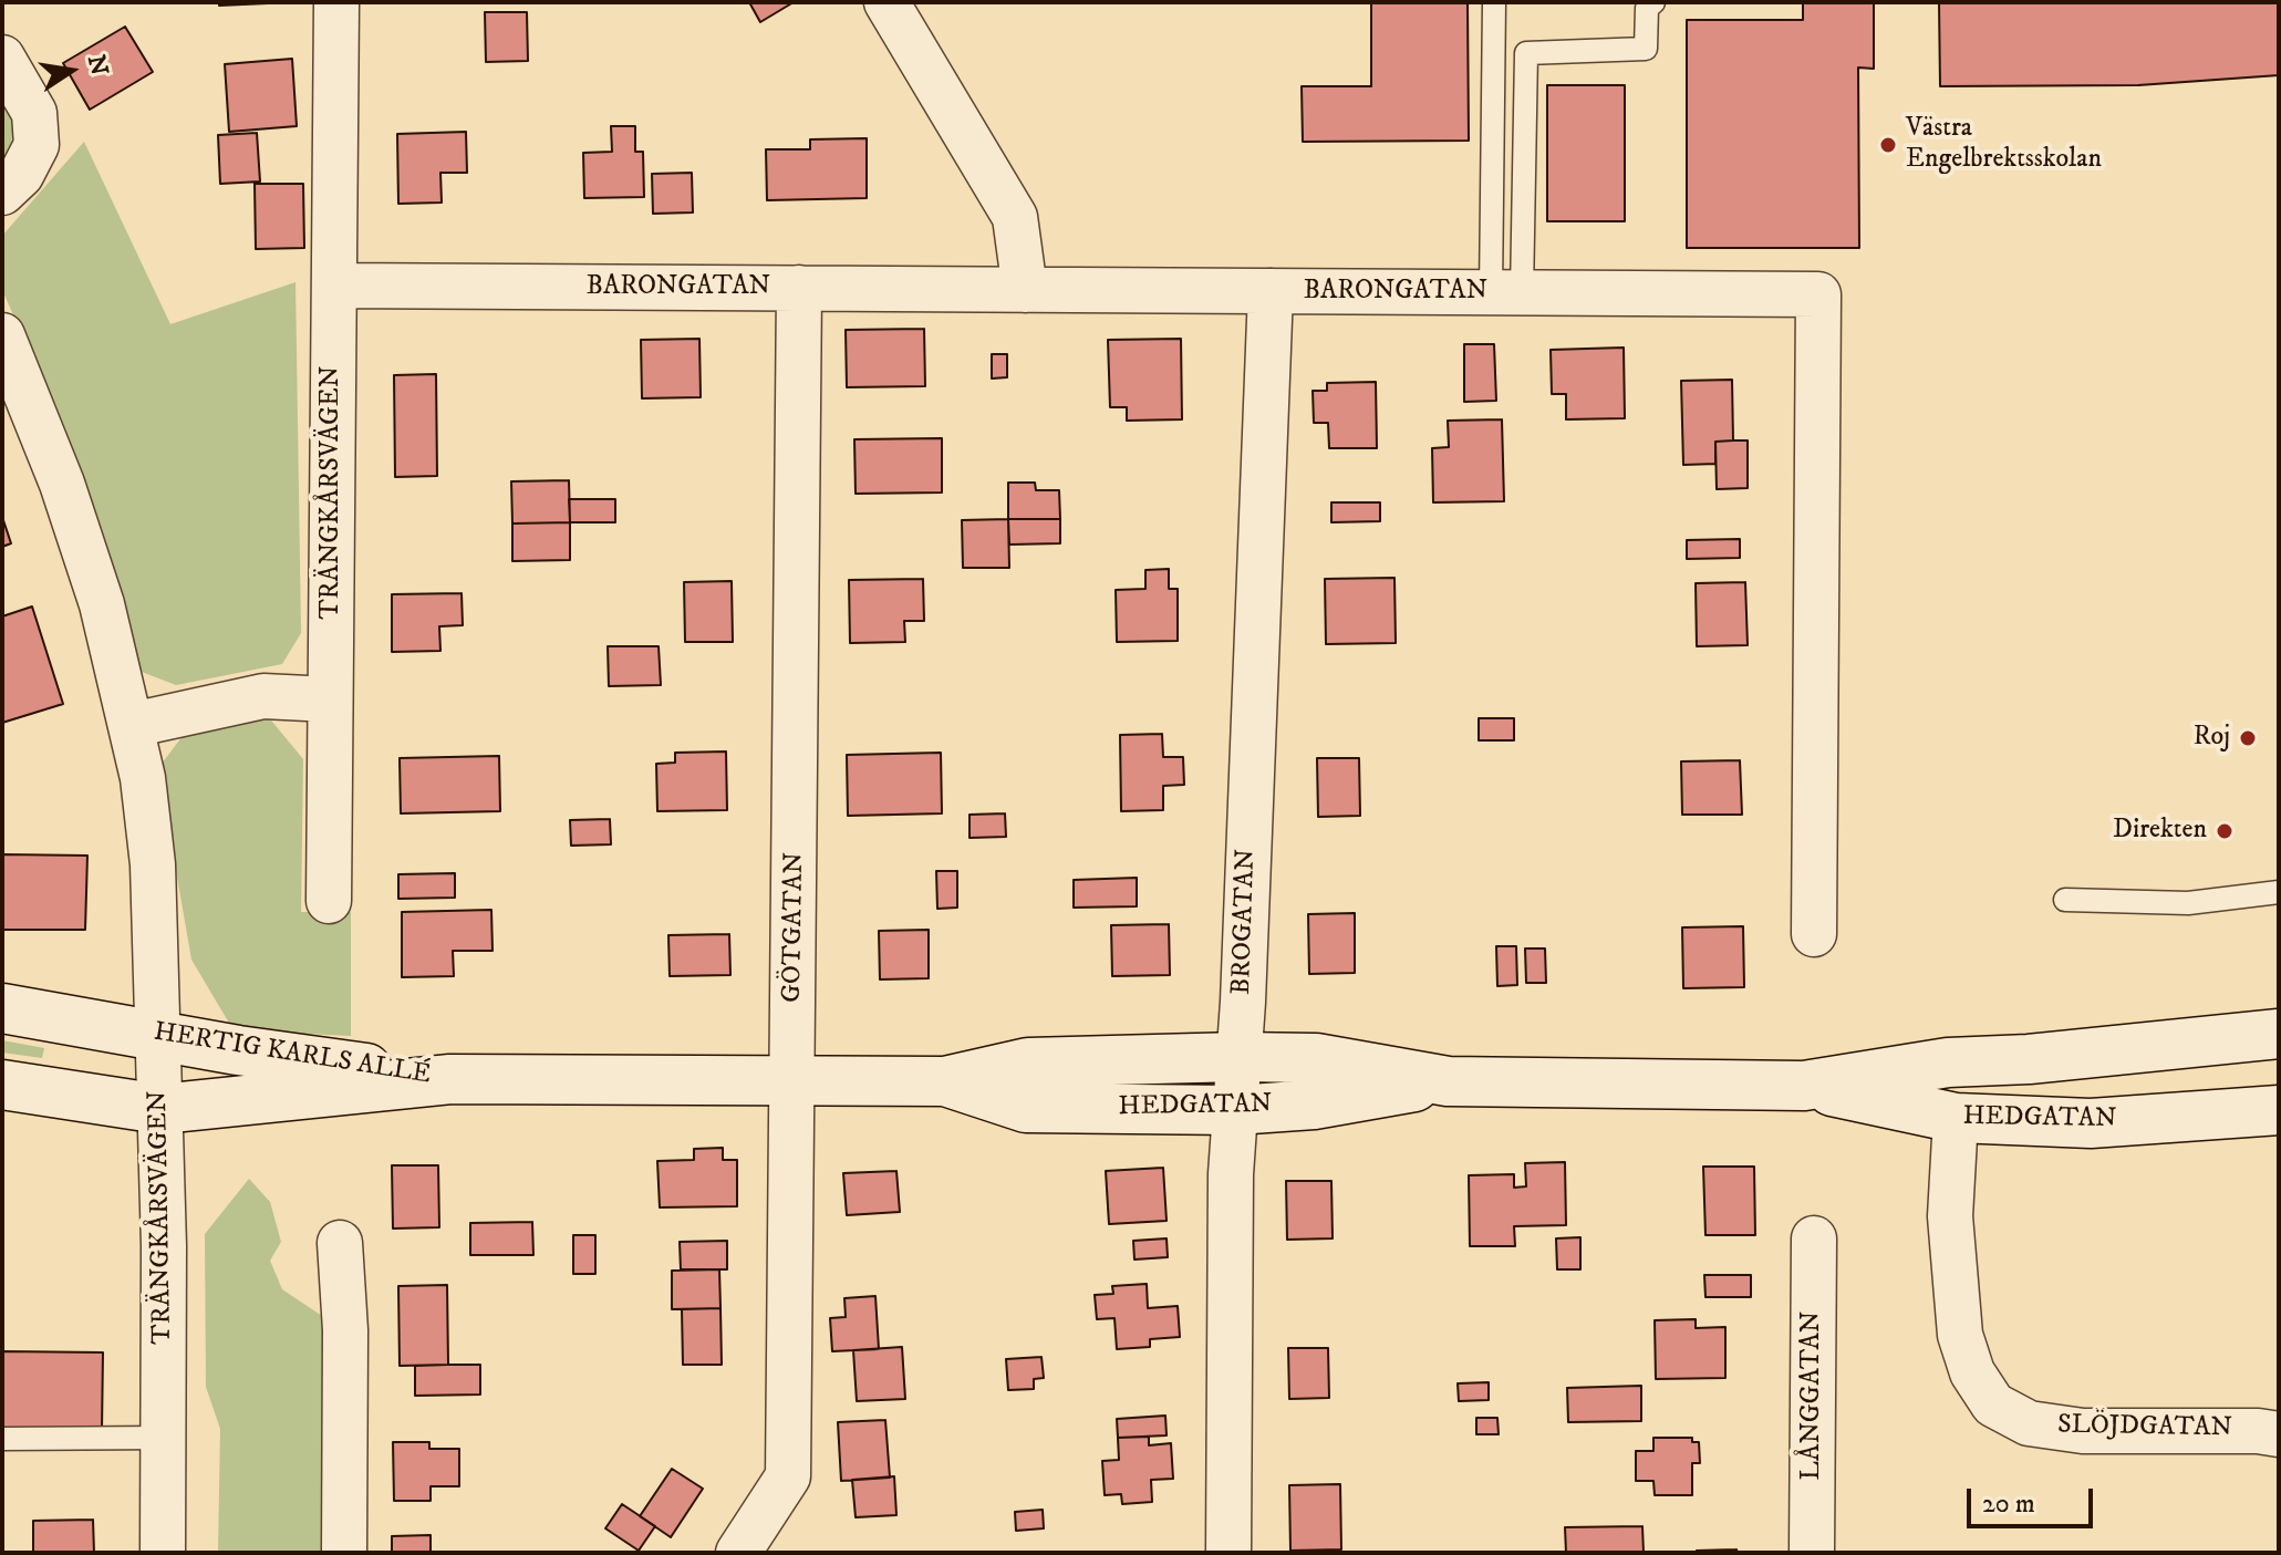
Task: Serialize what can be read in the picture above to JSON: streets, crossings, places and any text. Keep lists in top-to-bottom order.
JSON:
{
  "streets": {
    "main road": ["HERTIG KARLS ALLÉ", "HEDGATAN"],
    "street": [
      "BARONGATAN",
      "TRÄNGKÅRSVÄGEN",
      "BROGATAN",
      "GÖTGATAN",
      "LÅNGGATAN",
      "SLÖJDGATAN"
    ]
  },
  "crossings": [
    ["BARONGATAN", "TRÄNGKÅRSVÄGEN"],
    ["BARONGATAN", "BROGATAN"],
    ["BARONGATAN", "GÖTGATAN"],
    ["TRÄNGKÅRSVÄGEN", "HERTIG KARLS ALLÉ"],
    ["BROGATAN", "HEDGATAN"],
    ["GÖTGATAN", "HEDGATAN"],
    ["HERTIG KARLS ALLÉ", "HEDGATAN"],
    ["HEDGATAN", "SLÖJDGATAN"]
  ],
  "places": ["Västra Engelbrektsskolan", "Roj", "Direkten"],
  "scale_bar": "20 m",
  "north": "right"
}
